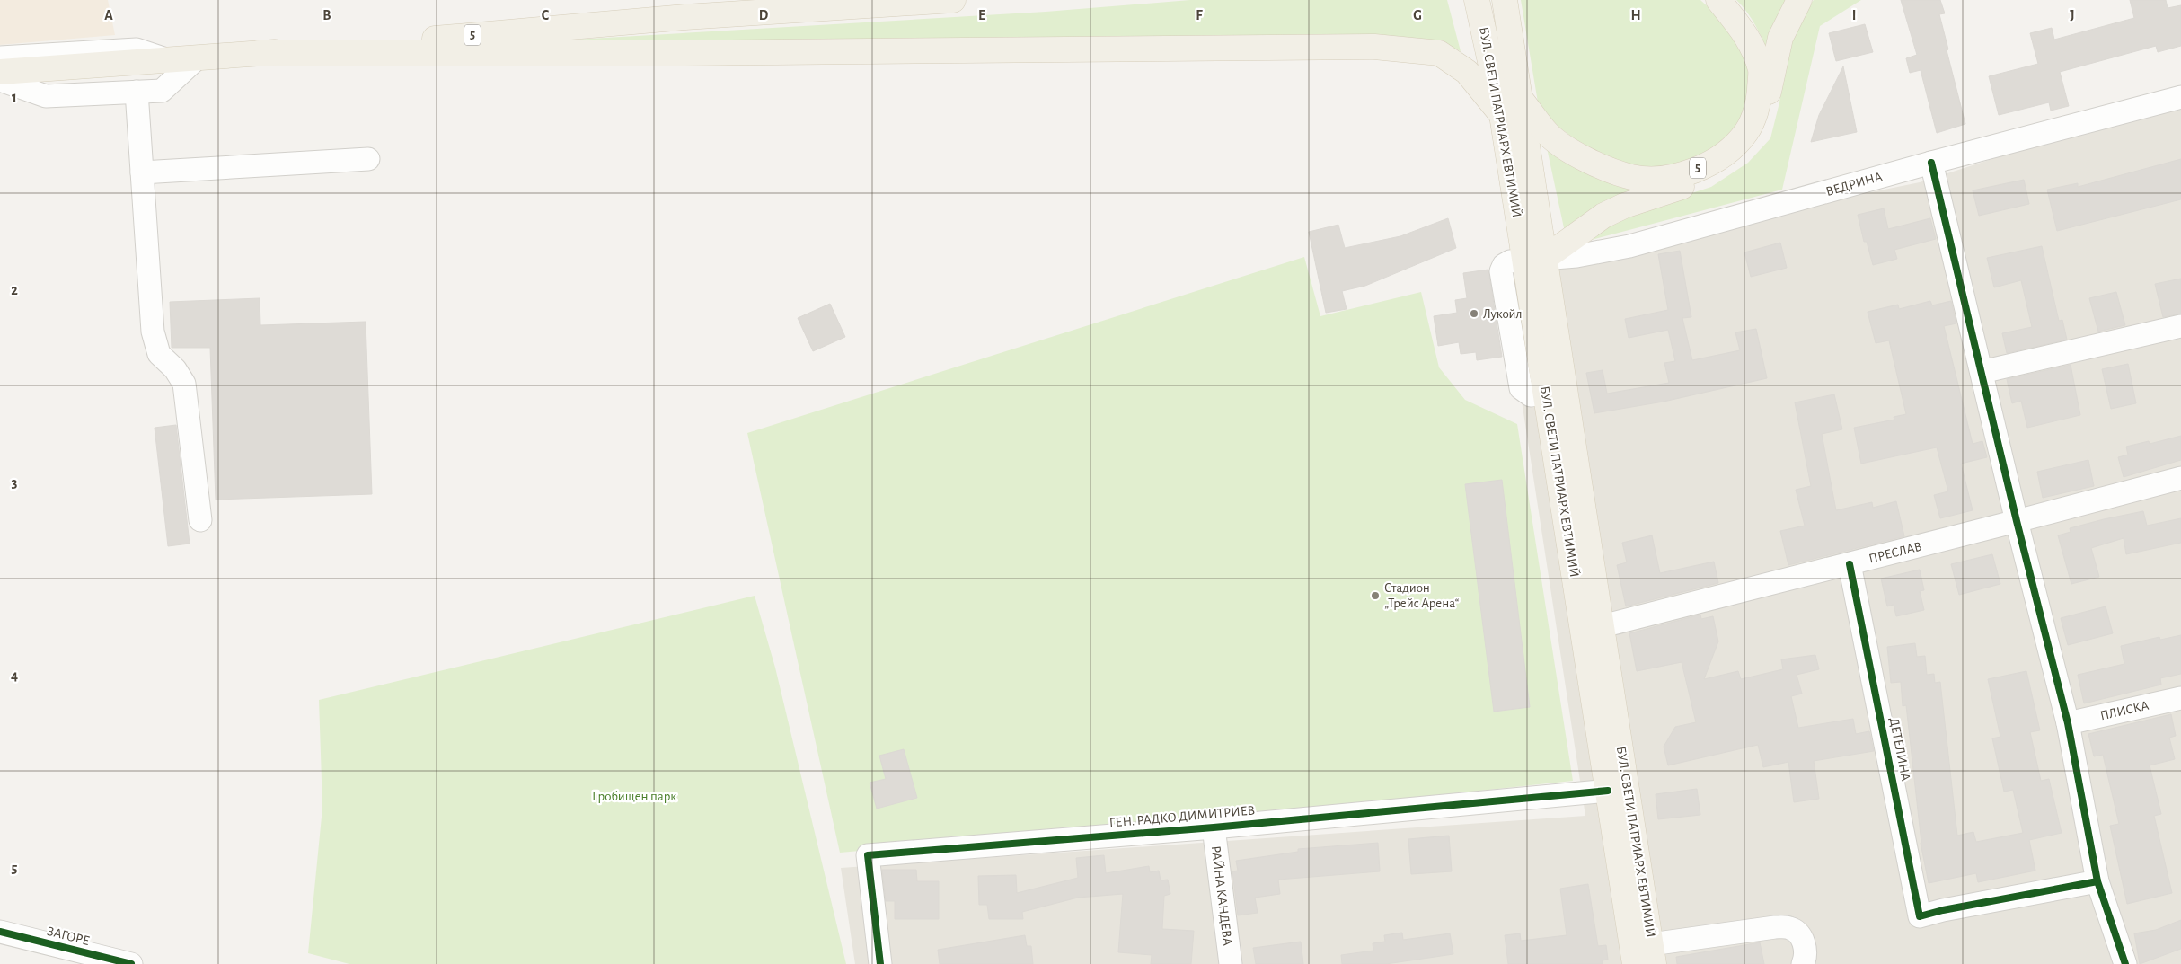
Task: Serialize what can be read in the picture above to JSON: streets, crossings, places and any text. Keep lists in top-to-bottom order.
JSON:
{
  "streets": {
    "main road": ["5", "БУЛ. СВЕТИ ПАТРИАРХ ЕВТИМИЙ"],
    "street": [
      "ВЕДРИНА",
      "ПРЕСЛАВ",
      "ПЛИСКА",
      "ДЕТЕЛИНА",
      "ГЕН. РАДКО ДИМИТРИЕВ",
      "РАЙНА КАНДЕВА",
      "ЗАГОРЕ"
    ]
  },
  "crossings": [
    ["5", "БУЛ. СВЕТИ ПАТРИАРХ ЕВТИМИЙ"],
    ["БУЛ. СВЕТИ ПАТРИАРХ ЕВТИМИЙ", "ВЕДРИНА"],
    ["БУЛ. СВЕТИ ПАТРИАРХ ЕВТИМИЙ", "ПРЕСЛАВ"],
    ["БУЛ. СВЕТИ ПАТРИАРХ ЕВТИМИЙ", "ГЕН. РАДКО ДИМИТРИЕВ"],
    ["ПРЕСЛАВ", "ДЕТЕЛИНА"],
    ["ГЕН. РАДКО ДИМИТРИЕВ", "РАЙНА КАНДЕВА"]
  ],
  "parks": ["Гробищен парк"],
  "places": ["Лукойл", "Стадион „Трейс Арена“"],
  "grid": {
    "columns": [
      "A",
      "B",
      "C",
      "D",
      "E",
      "F",
      "G",
      "H",
      "I",
      "J"
    ],
    "rows": [
      "1",
      "2",
      "3",
      "4",
      "5"
    ]
  }
}
